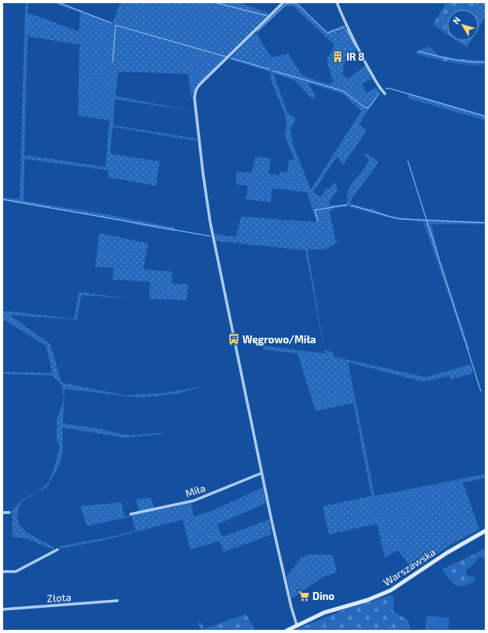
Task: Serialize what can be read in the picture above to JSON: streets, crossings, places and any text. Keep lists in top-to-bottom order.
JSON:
{
  "streets": {
    "main road": ["Warszawska"],
    "street": ["Miła", "Złota"]
  },
  "places": {
    "building": ["IR 8"],
    "bus stop": ["Węgrowo/Miła"],
    "supermarket": ["Dino"]
  },
  "north": "top left"
}
